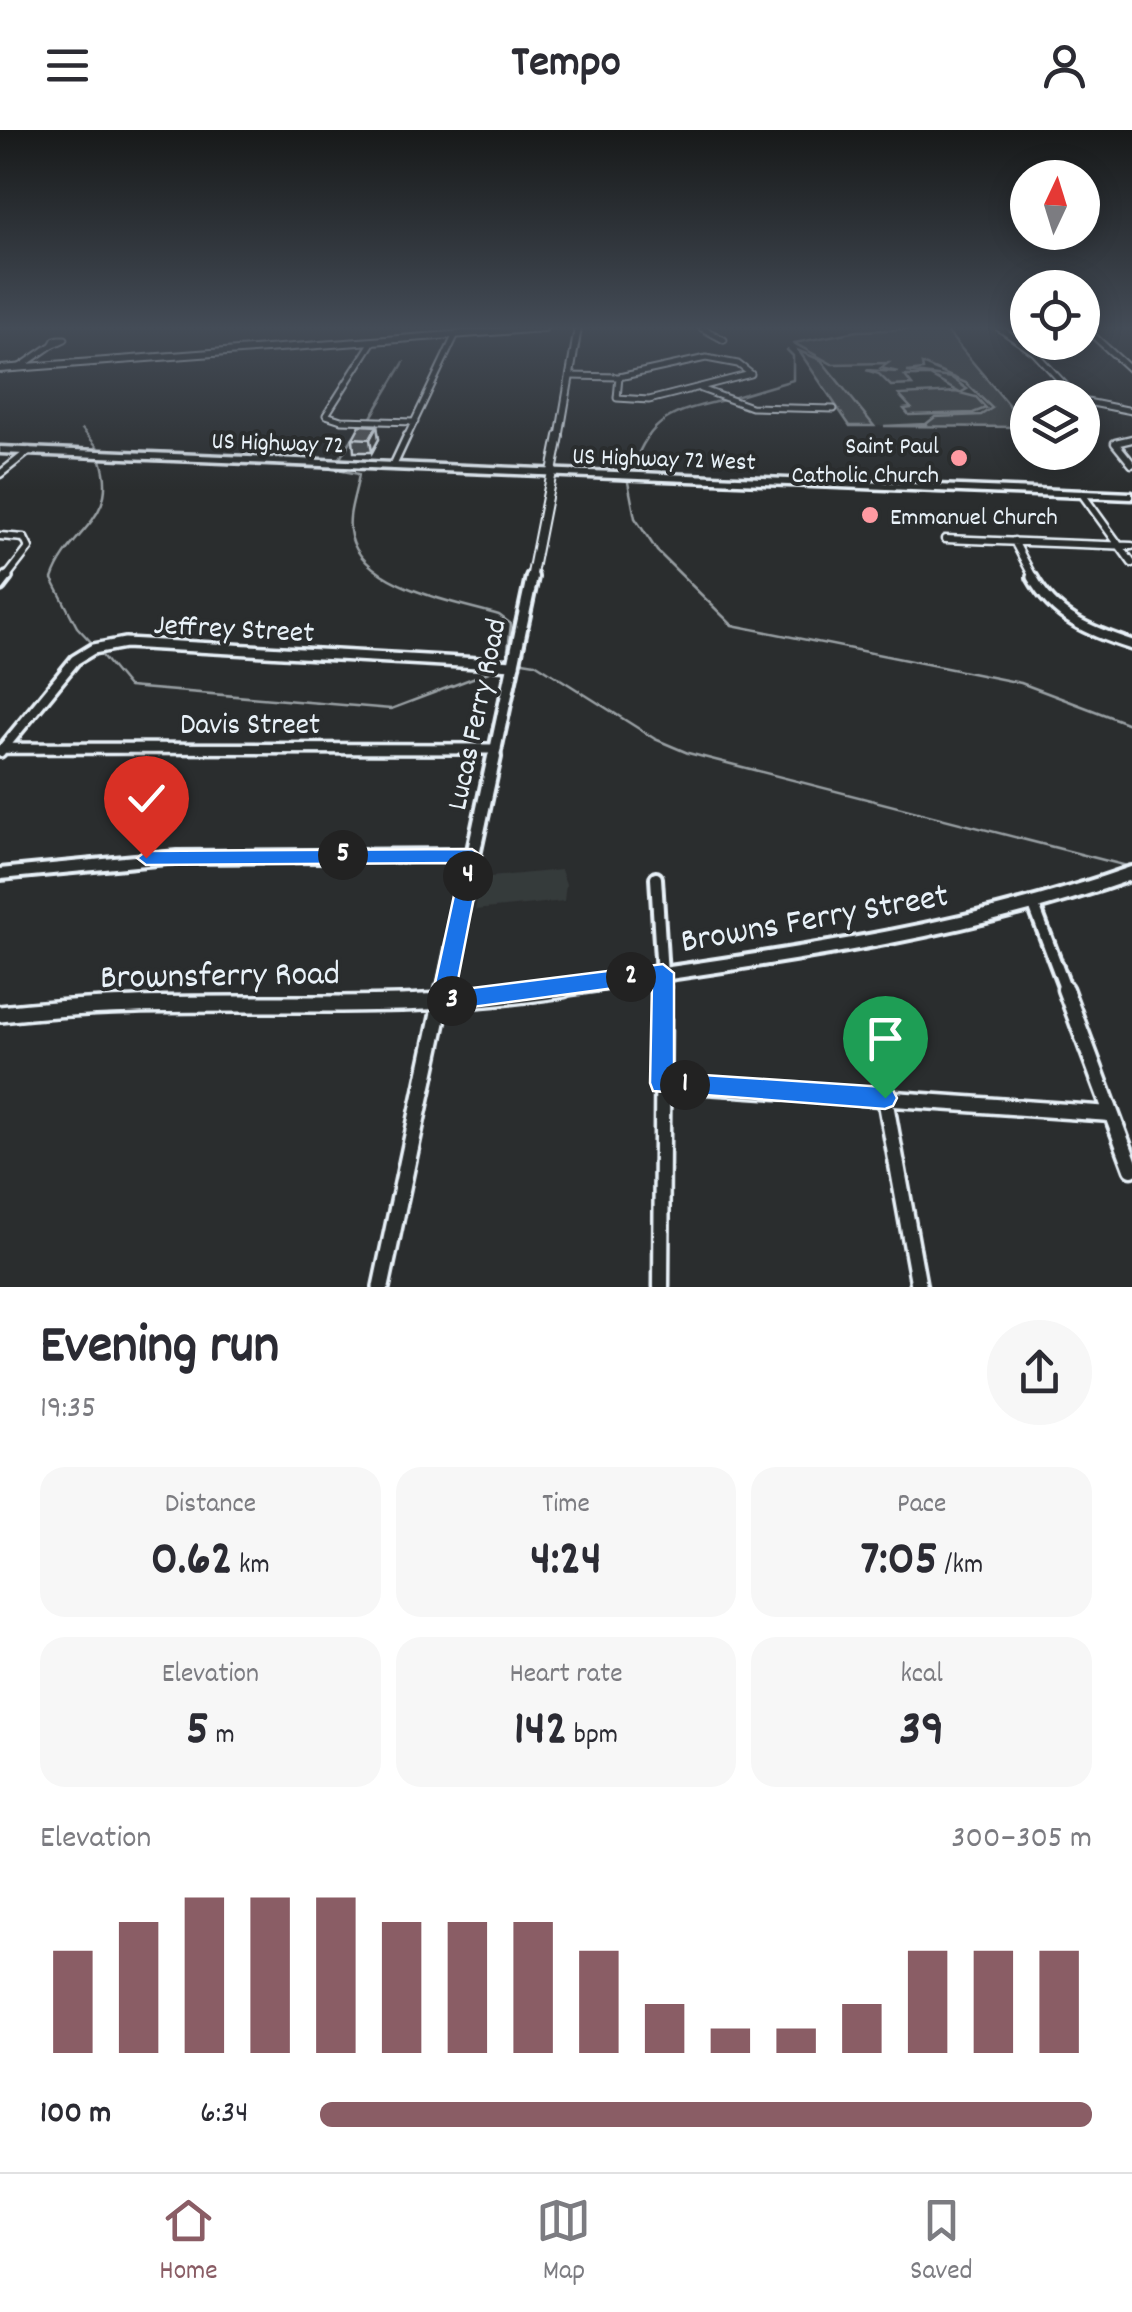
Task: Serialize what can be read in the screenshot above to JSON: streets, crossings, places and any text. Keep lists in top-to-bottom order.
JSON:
{
  "streets": {
    "highway": ["US Highway 72", "US Highway 72 West"],
    "street": [
      "Jeffrey Street",
      "Lucas Ferry Road",
      "Davis Street",
      "Browns Ferry Street",
      "Brownsferry Road"
    ]
  },
  "crossings": [
    ["US Highway 72", "US Highway 72 West"],
    ["US Highway 72", "Lucas Ferry Road"],
    ["US Highway 72 West", "Lucas Ferry Road"],
    ["Jeffrey Street", "Lucas Ferry Road"],
    ["Jeffrey Street", "Davis Street"],
    ["Lucas Ferry Road", "Davis Street"],
    ["Lucas Ferry Road", "Browns Ferry Street"],
    ["Lucas Ferry Road", "Brownsferry Road"],
    ["Browns Ferry Street", "Brownsferry Road"]
  ],
  "places": ["Saint Paul Catholic Church", "Emmanuel Church"],
  "north": "top",
  "page": {
    "header": "Tempo",
    "pins": [
      "5",
      "4",
      "2",
      "3",
      "1"
    ],
    "heading": ["Evening run", "19:35"],
    "stats": [
      ["Distance", "0.62 km"],
      ["Time", "4:24"],
      ["Pace", "7:05 /km"],
      ["Elevation", "5 m"],
      ["Heart rate", "142 bpm"],
      ["kcal", "39"]
    ],
    "chart": ["Elevation", "300–305 m"],
    "list": [
      {
        "name": "100 m",
        "note": "6:34"
      }
    ],
    "tabs": ["Home", "Map", "Saved"]
  }
}
